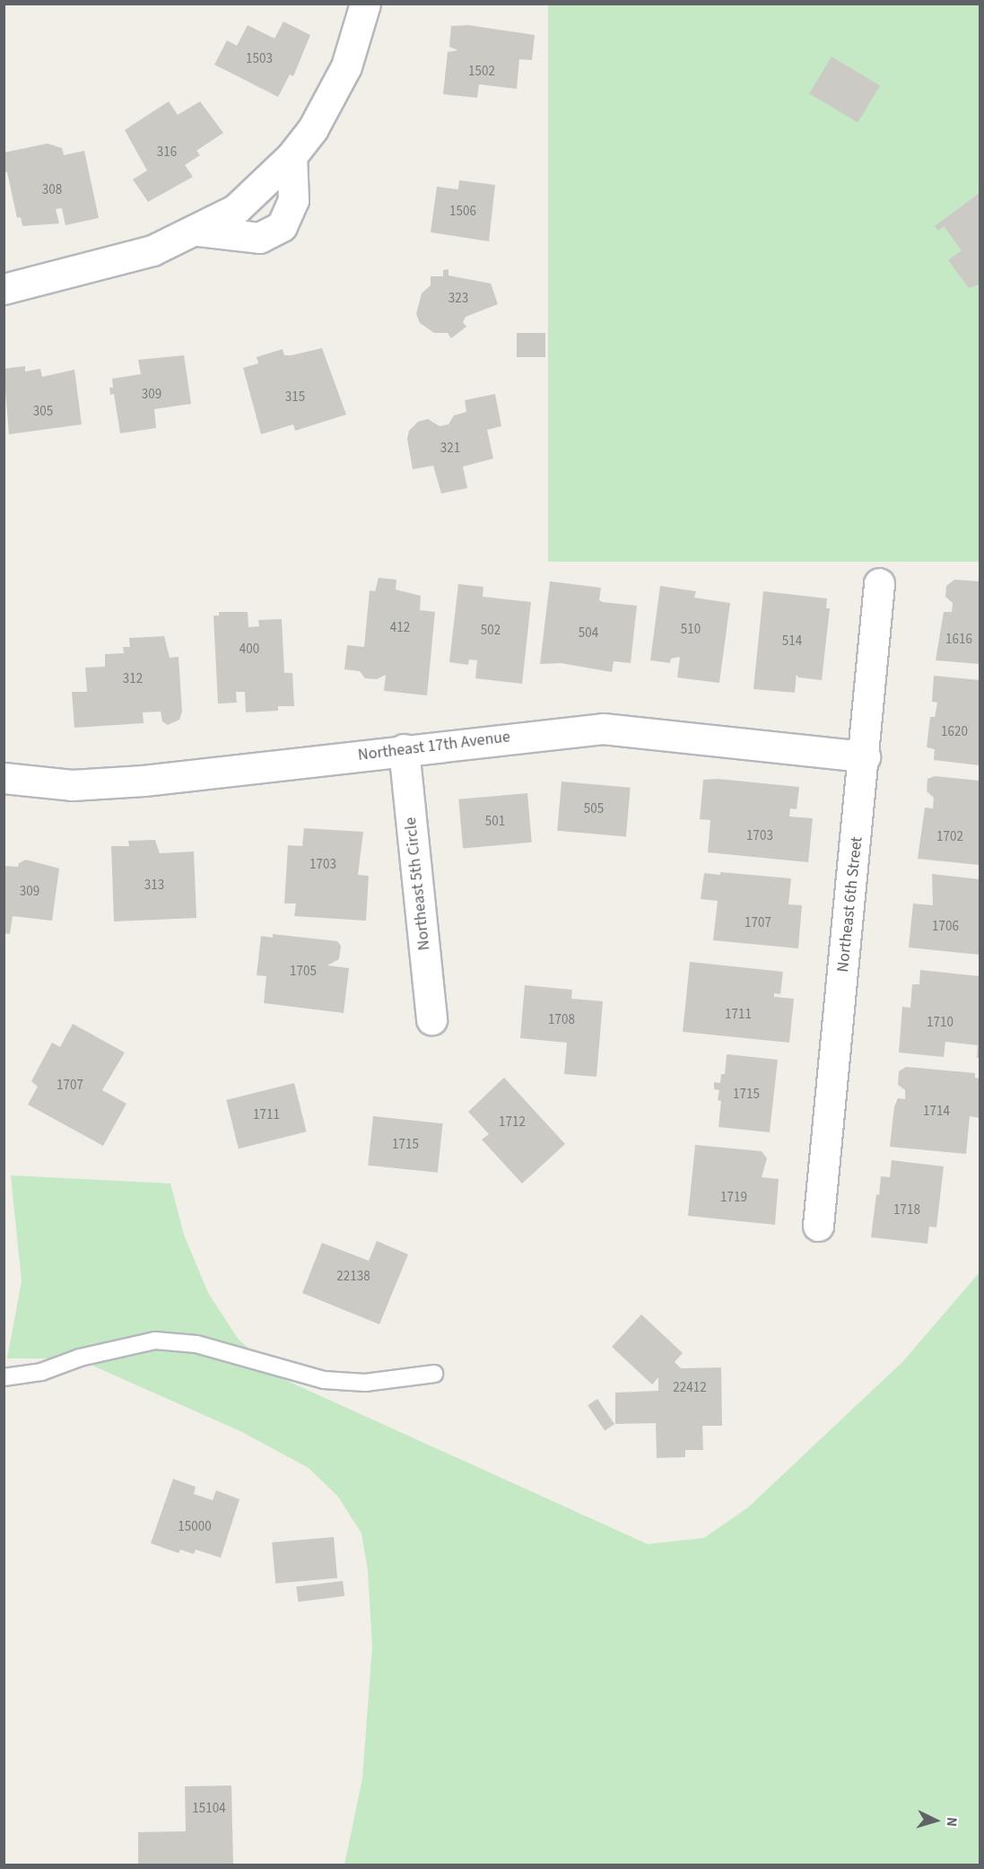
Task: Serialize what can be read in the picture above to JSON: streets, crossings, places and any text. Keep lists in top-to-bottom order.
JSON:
{
  "streets": {
    "street": ["Northeast 17th Avenue", "Northeast 5th Circle", "Northeast 6th Street"]
  },
  "crossings": [
    ["Northeast 17th Avenue", "Northeast 5th Circle"],
    ["Northeast 17th Avenue", "Northeast 6th Street"]
  ],
  "house_numbers": [
    "1503",
    "1502",
    "316",
    "308",
    "1506",
    "323",
    "309",
    "315",
    "305",
    "321",
    "412",
    "510",
    "502",
    "504",
    "1616",
    "514",
    "400",
    "312",
    "1620",
    "505",
    "501",
    "1703",
    "1702",
    "1703",
    "313",
    "309",
    "1707",
    "1706",
    "1705",
    "1711",
    "1708",
    "1710",
    "1707",
    "1715",
    "1714",
    "1711",
    "1712",
    "1715",
    "1719",
    "1718",
    "22138",
    "22412",
    "15000",
    "15104"
  ],
  "north": "right"
}
